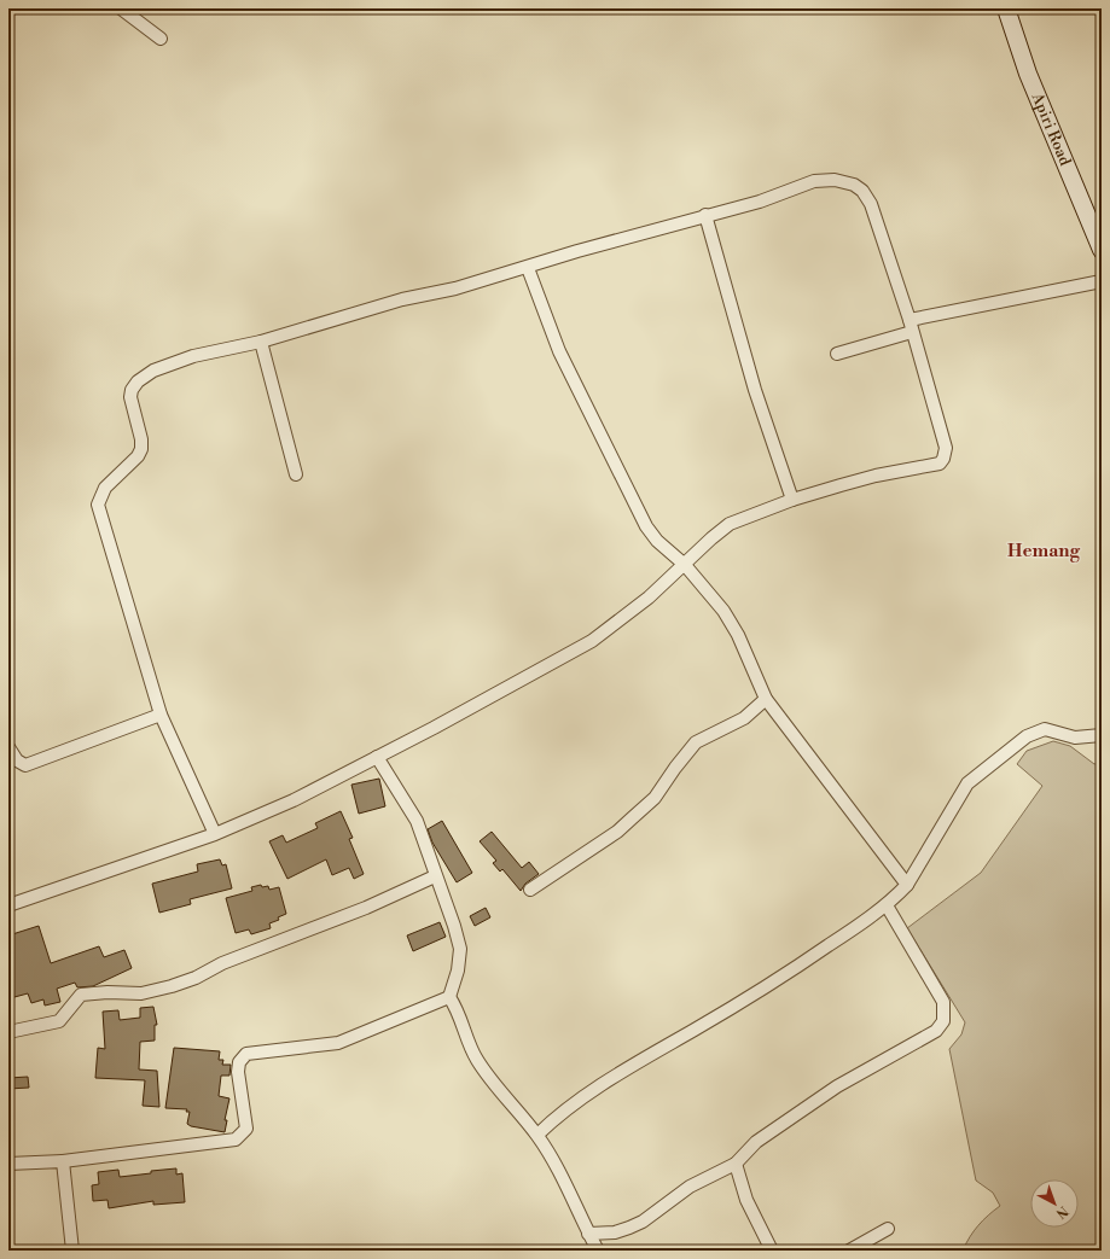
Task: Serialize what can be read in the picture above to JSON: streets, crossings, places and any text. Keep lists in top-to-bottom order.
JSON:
{
  "streets": {
    "street": ["Apiri Road"]
  },
  "districts": ["Hemang"],
  "north": "bottom right"
}
